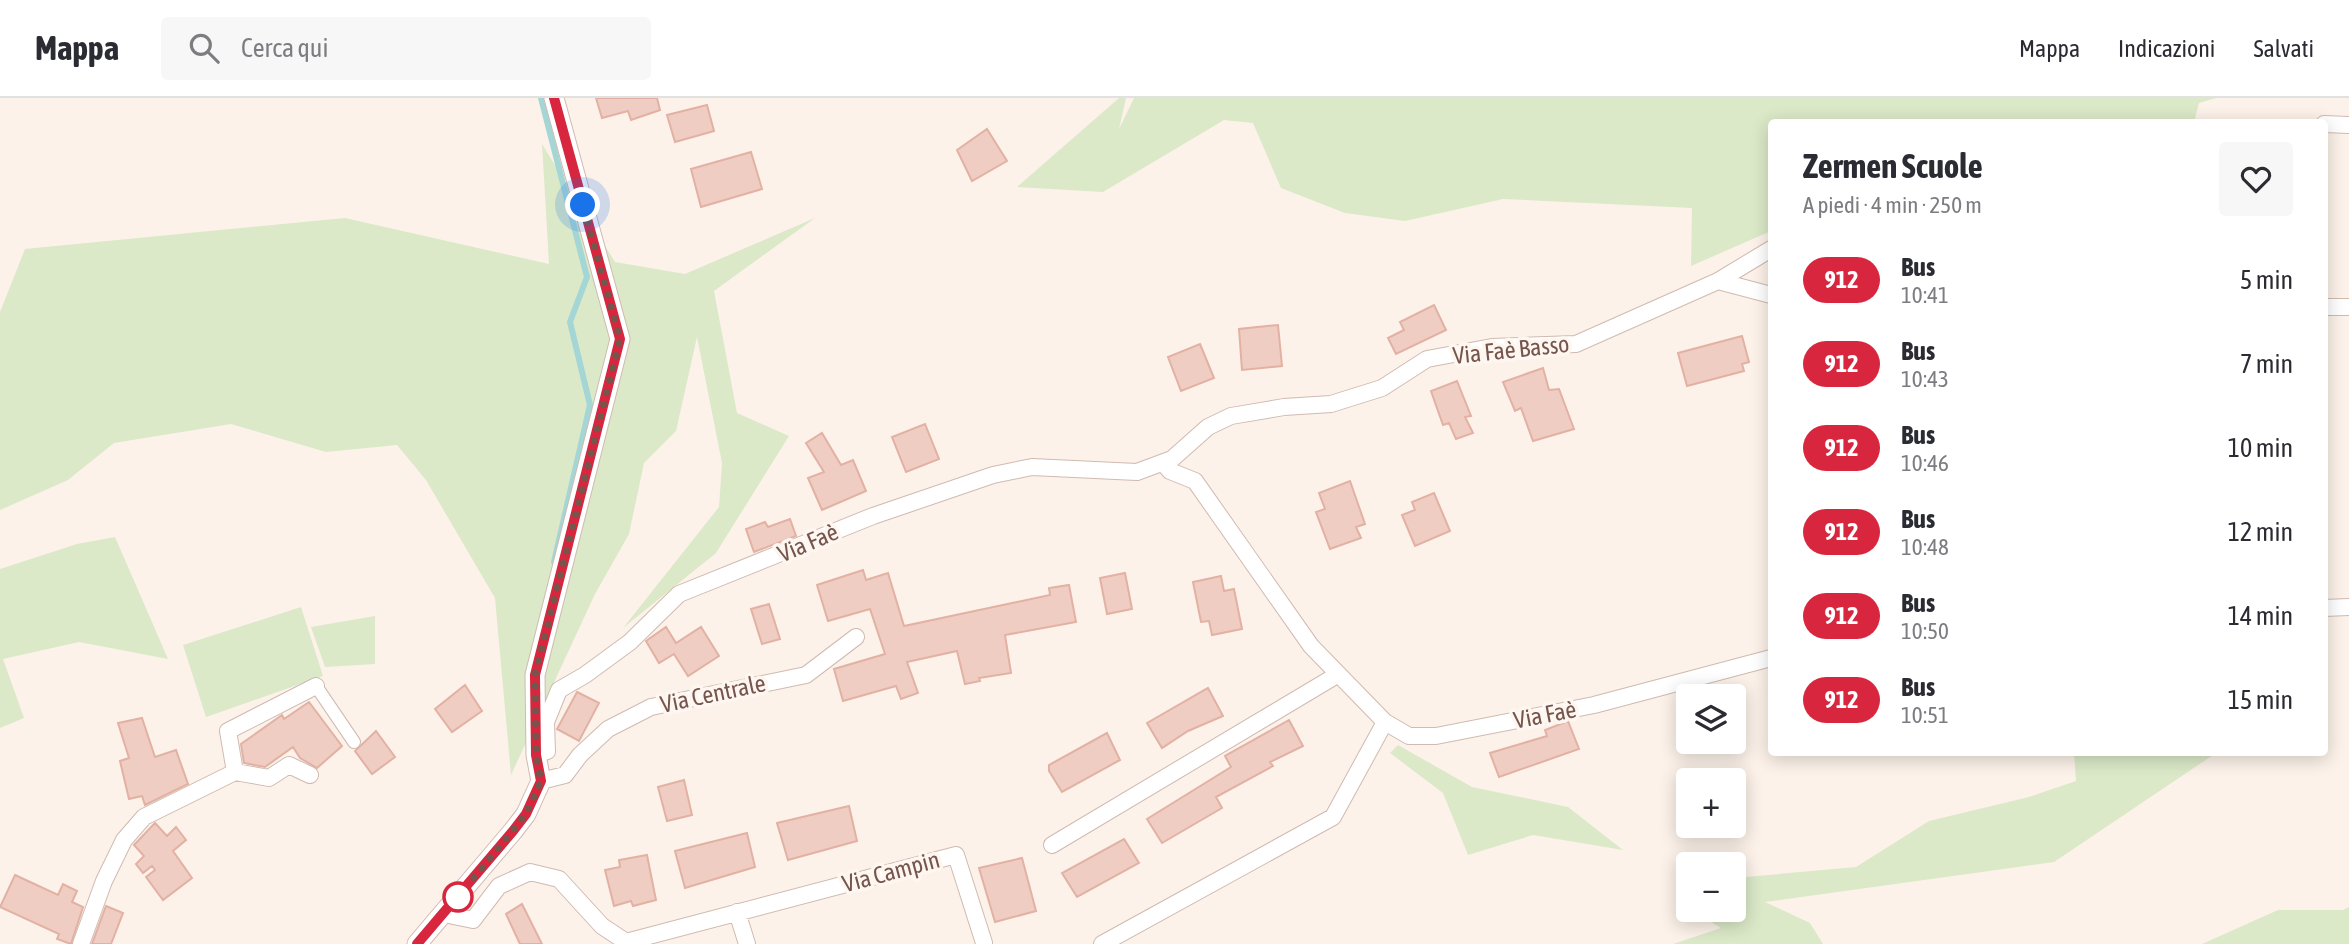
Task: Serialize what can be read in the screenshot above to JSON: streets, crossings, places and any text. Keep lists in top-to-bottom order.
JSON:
{
  "streets": {
    "street": [
      "Via Faè Basso",
      "Via Faè",
      "Via Centrale",
      "Via Campin"
    ]
  },
  "crossings": [
    ["Via Faè Basso", "Via Faè"]
  ],
  "lines": ["bus line 912"],
  "page": {
    "header": "Mappa",
    "search": "Cerca qui",
    "nav": ["Mappa", "Indicazioni", "Salvati"],
    "heading": ["Zermen Scuole", "A piedi · 4 min · 250 m"],
    "list": [
      {
        "mark": "912",
        "name": "Bus",
        "note": "10:41",
        "value": "5 min"
      },
      {
        "mark": "912",
        "name": "Bus",
        "note": "10:43",
        "value": "7 min"
      },
      {
        "mark": "912",
        "name": "Bus",
        "note": "10:46",
        "value": "10 min"
      },
      {
        "mark": "912",
        "name": "Bus",
        "note": "10:48",
        "value": "12 min"
      },
      {
        "mark": "912",
        "name": "Bus",
        "note": "10:50",
        "value": "14 min"
      },
      {
        "mark": "912",
        "name": "Bus",
        "note": "10:51",
        "value": "15 min"
      }
    ],
    "map_buttons": ["+", "−"]
  }
}
